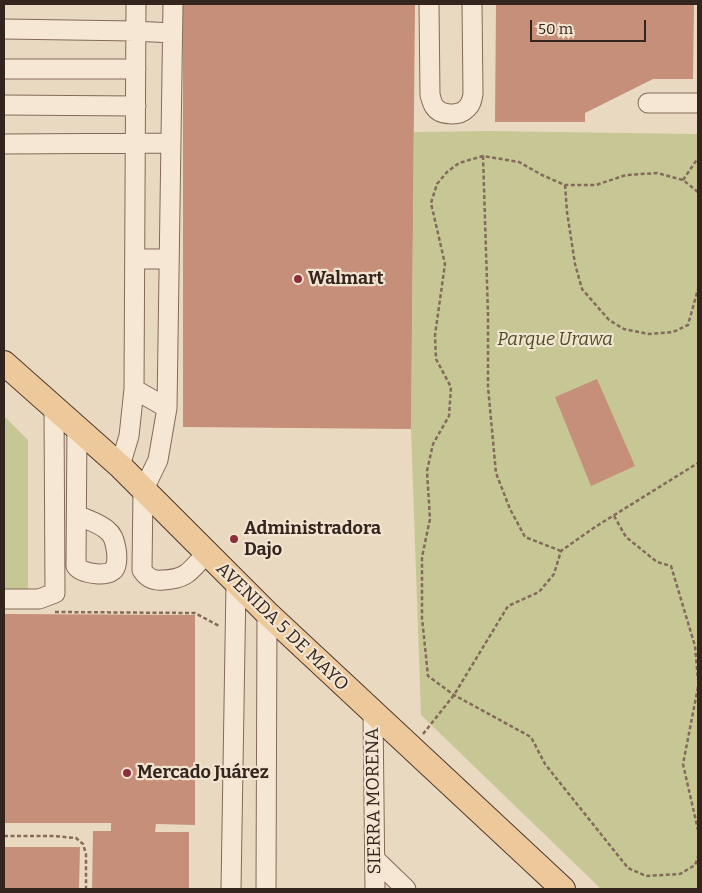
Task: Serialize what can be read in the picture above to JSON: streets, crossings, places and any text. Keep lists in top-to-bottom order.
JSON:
{
  "streets": {
    "main road": ["AVENIDA 5 DE MAYO"],
    "street": ["SIERRA MORENA"]
  },
  "crossings": [
    ["AVENIDA 5 DE MAYO", "SIERRA MORENA"]
  ],
  "parks": ["Parque Urawa"],
  "places": ["Walmart", "Administradora Dajo", "Mercado Juárez"],
  "scale_bar": "50 m"
}
